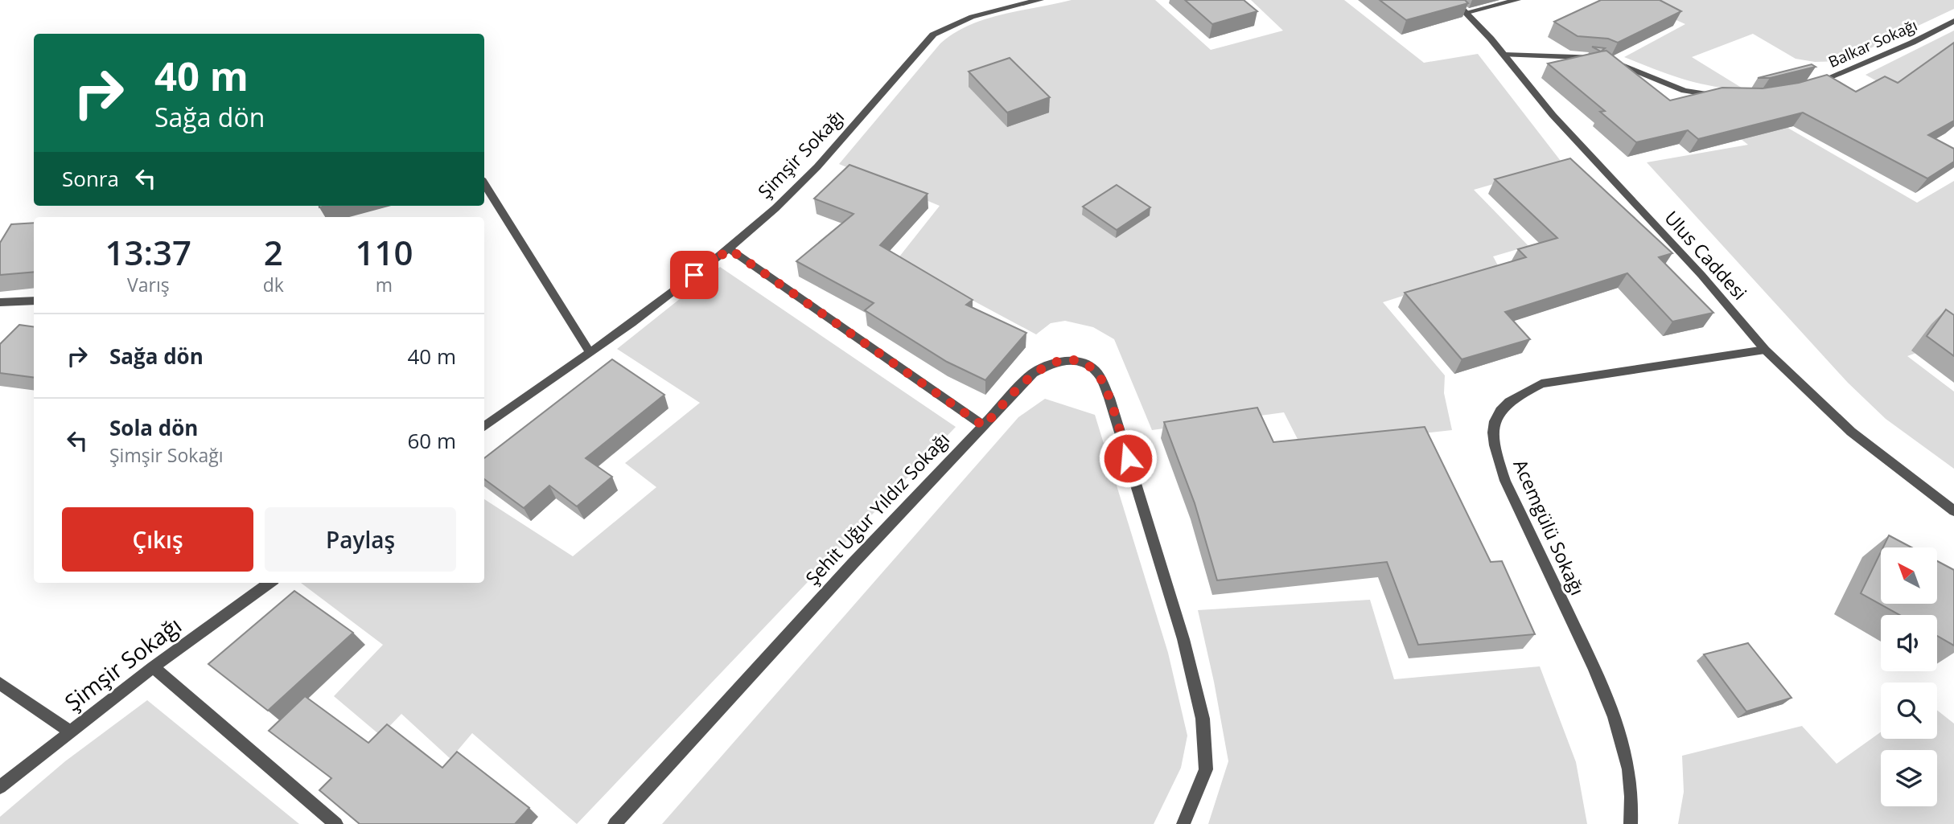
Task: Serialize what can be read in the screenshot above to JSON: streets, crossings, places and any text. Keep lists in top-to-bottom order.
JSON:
{
  "streets": {
    "street": [
      "Balkar Sokağı",
      "Şimşir Sokağı",
      "Ulus Caddesi",
      "Şehit Uğur Yıldız Sokağı",
      "Acemgülü Sokağı"
    ]
  },
  "crossings": [
    ["Ulus Caddesi", "Acemgülü Sokağı"]
  ],
  "north": "top left",
  "page": {
    "turn": ["40 m", "Sağa dön"],
    "then": "Sonra",
    "eta": [
      "13:37",
      "Varış",
      "2",
      "dk",
      "110",
      "m"
    ],
    "list": [
      {
        "name": "Sağa dön",
        "value": "40 m"
      },
      {
        "name": "Sola dön",
        "note": "Şimşir Sokağı",
        "value": "60 m"
      }
    ],
    "buttons": ["Çıkış", "Paylaş"]
  }
}
